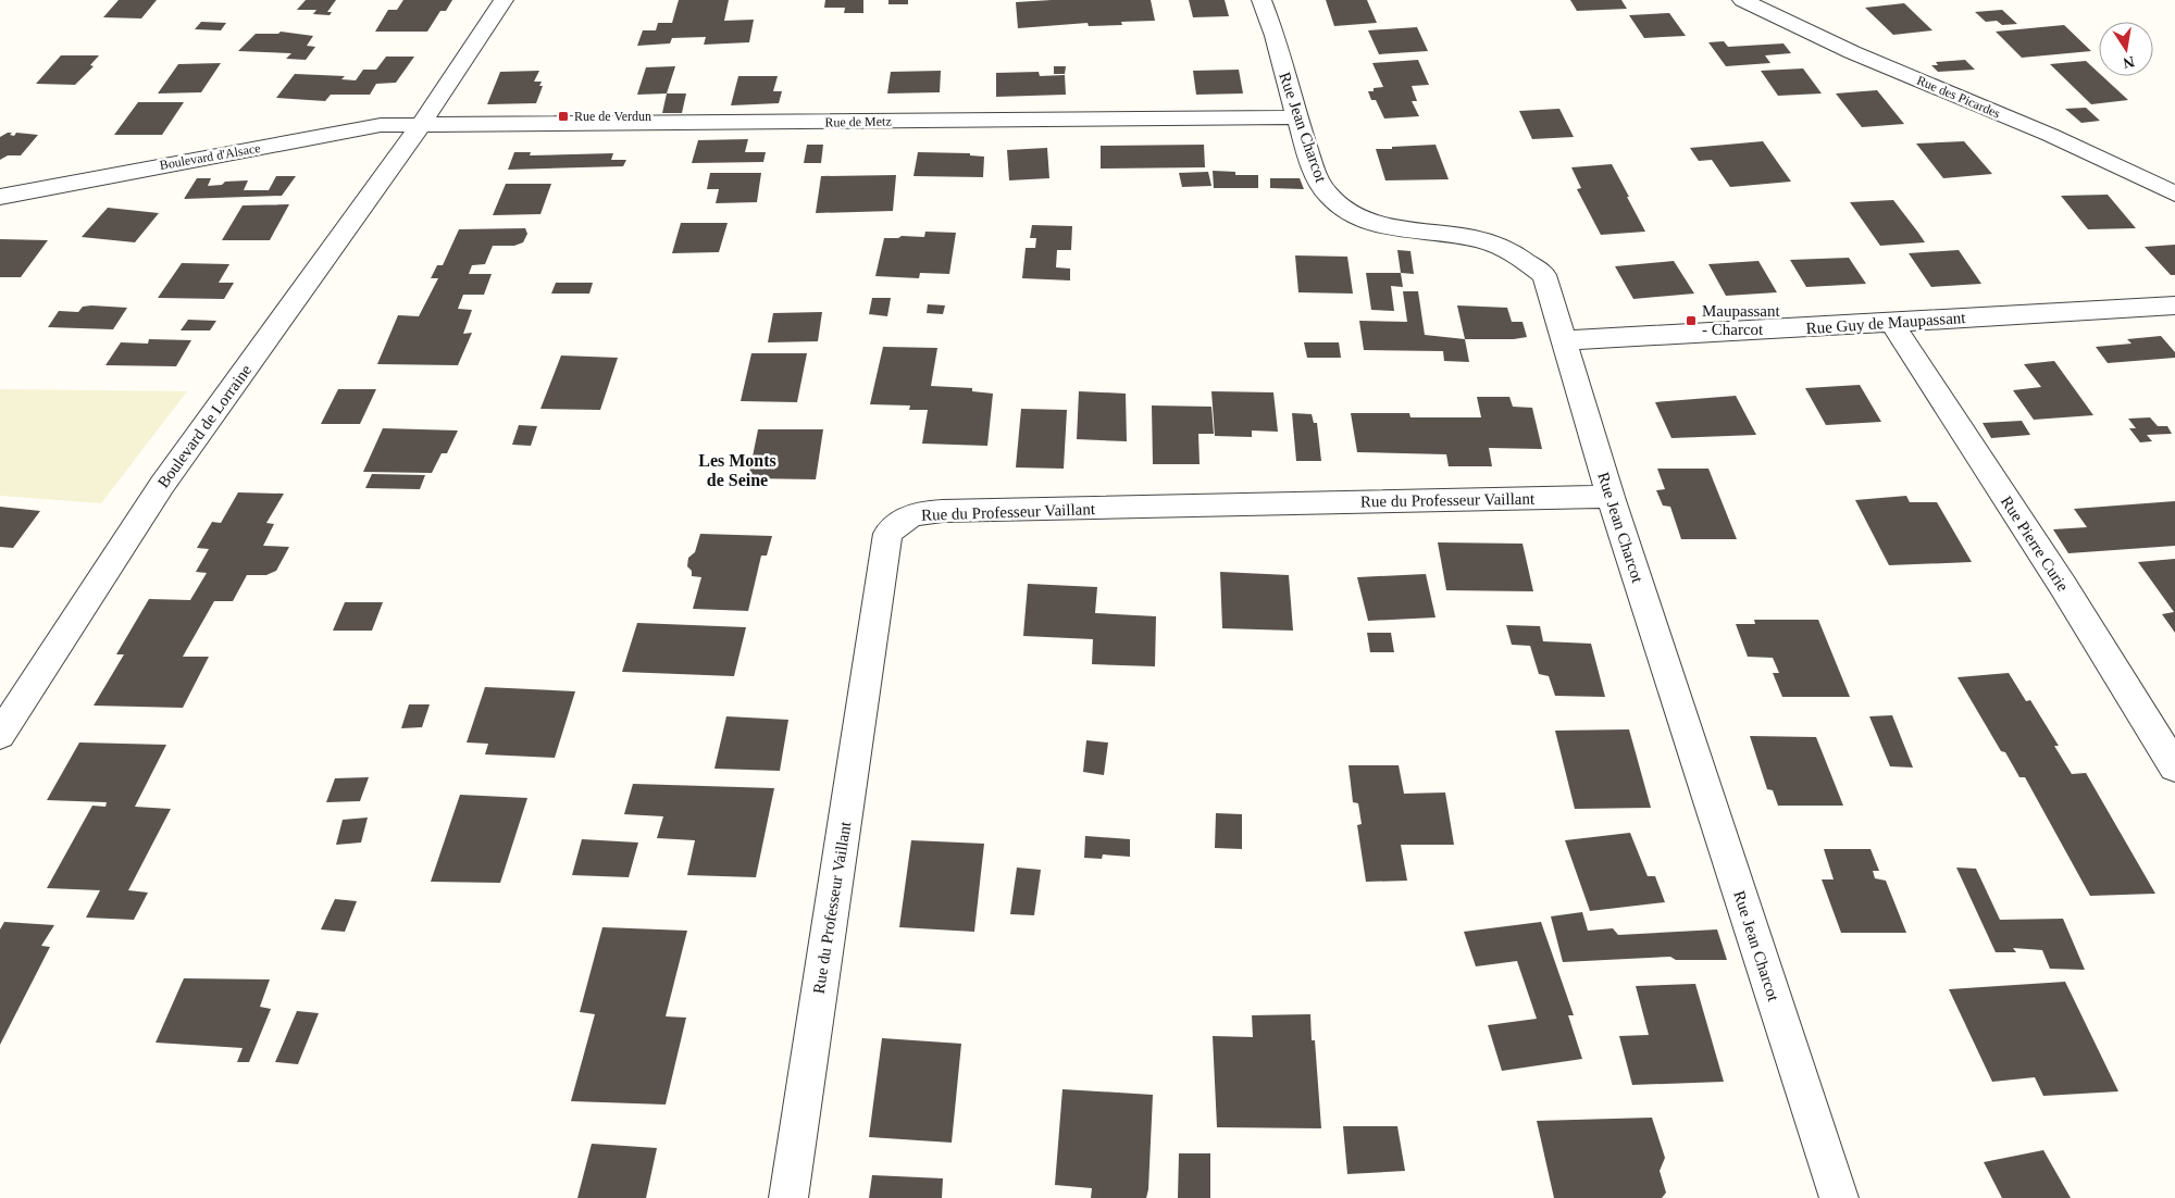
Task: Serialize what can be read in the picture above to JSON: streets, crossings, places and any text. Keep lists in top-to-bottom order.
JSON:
{
  "streets": {
    "street": [
      "Rue des Picardes",
      "Rue de Metz",
      "Rue Jean Charcot",
      "Boulevard d'Alsace",
      "Rue Guy de Maupassant",
      "Boulevard de Lorraine",
      "Rue du Professeur Vaillant",
      "Rue Pierre Curie"
    ]
  },
  "crossings": [
    ["Rue de Metz", "Rue Jean Charcot"],
    ["Rue de Metz", "Boulevard d'Alsace"],
    ["Rue de Metz", "Boulevard de Lorraine"],
    ["Rue Jean Charcot", "Rue Guy de Maupassant"],
    ["Rue Jean Charcot", "Rue du Professeur Vaillant"],
    ["Boulevard d'Alsace", "Boulevard de Lorraine"],
    ["Rue Guy de Maupassant", "Rue Pierre Curie"]
  ],
  "districts": ["Les Monts de Seine"],
  "places": {
    "transit": ["Rue de Verdun", "Maupassant - Charcot"]
  },
  "north": "bottom"
}
